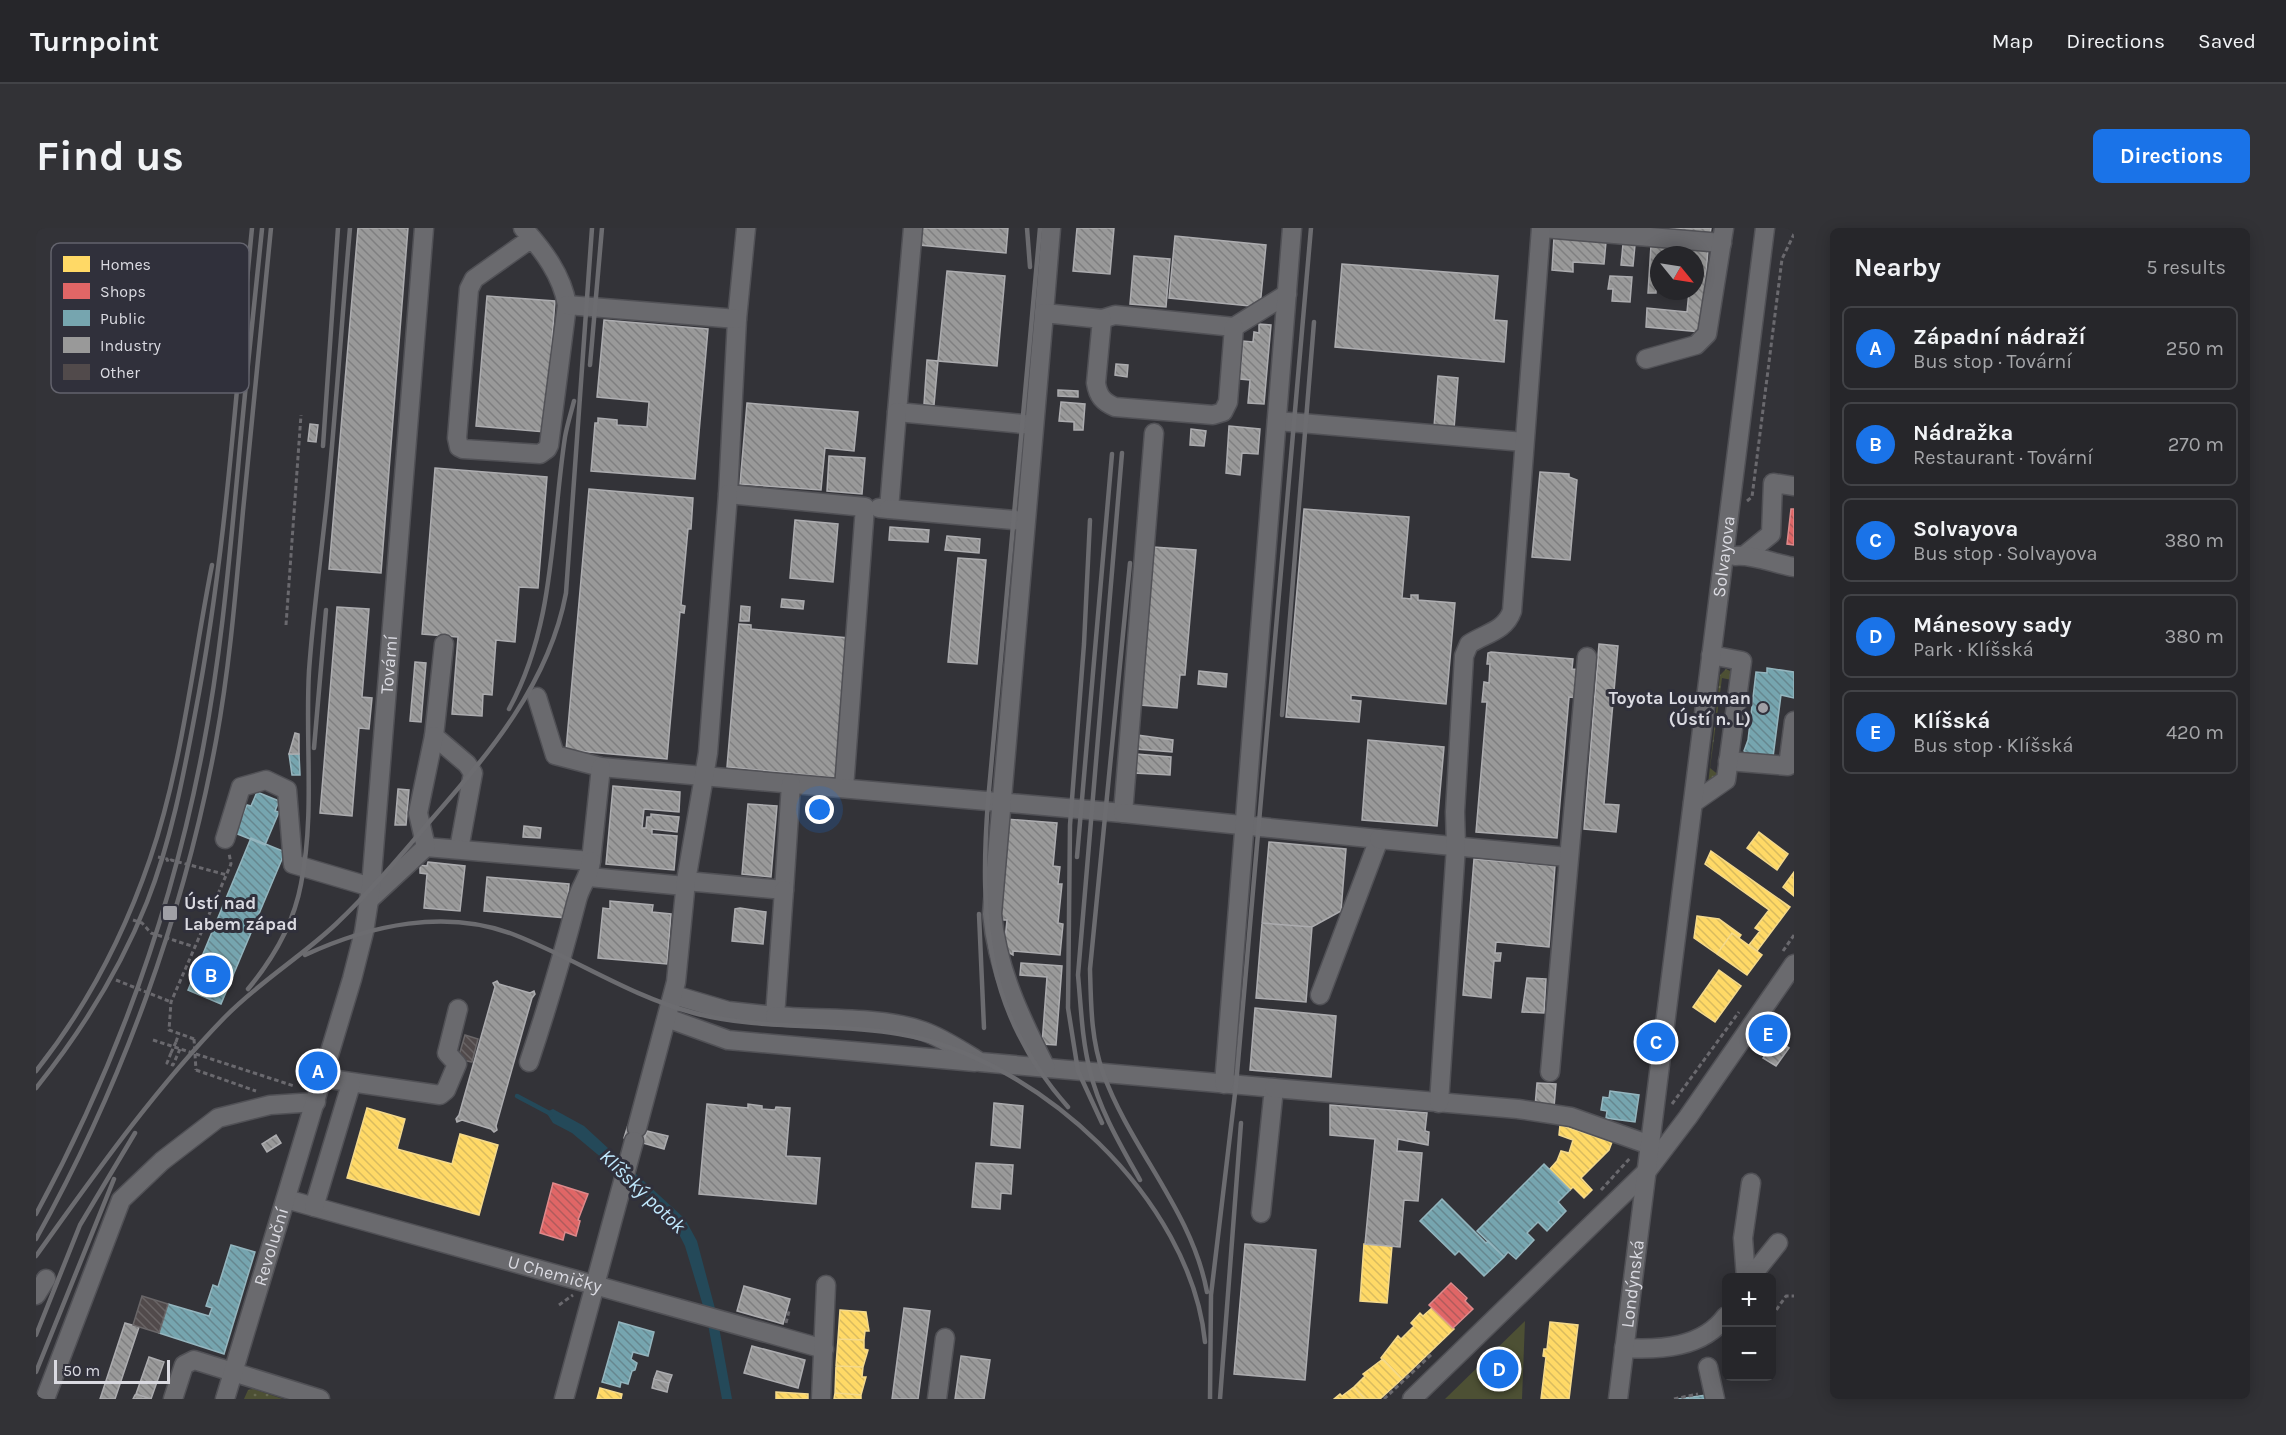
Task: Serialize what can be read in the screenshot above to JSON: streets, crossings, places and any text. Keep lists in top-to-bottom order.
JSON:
{
  "streets": {
    "street": [
      "Solvayova",
      "Tovární",
      "Revoluční",
      "U Chemičky",
      "Londýnská"
    ]
  },
  "crossings": [
    ["Solvayova", "Londýnská"],
    ["Tovární", "Revoluční"],
    ["Revoluční", "U Chemičky"]
  ],
  "water": ["Klíšský potok"],
  "places": {
    "other": ["Toyota Louwman (Ústí n. L)"],
    "transit": ["Ústí nad Labem západ"]
  },
  "legend": [
    "Homes",
    "Shops",
    "Public",
    "Industry",
    "Other"
  ],
  "scale_bar": "50 m",
  "north": "bottom right",
  "page": {
    "header": "Turnpoint",
    "nav": ["Map", "Directions", "Saved"],
    "buttons": "Directions",
    "title": "Find us",
    "heading": ["Nearby", "5 results"],
    "list": [
      {
        "mark": "A",
        "name": "Západní nádraží",
        "note": "Bus stop · Tovární",
        "value": "250 m"
      },
      {
        "mark": "B",
        "name": "Nádražka",
        "note": "Restaurant · Tovární",
        "value": "270 m"
      },
      {
        "mark": "C",
        "name": "Solvayova",
        "note": "Bus stop · Solvayova",
        "value": "380 m"
      },
      {
        "mark": "D",
        "name": "Mánesovy sady",
        "note": "Park · Klíšská",
        "value": "380 m"
      },
      {
        "mark": "E",
        "name": "Klíšská",
        "note": "Bus stop · Klíšská",
        "value": "420 m"
      }
    ],
    "pins": [
      "B",
      "E",
      "C",
      "A",
      "D"
    ],
    "map_buttons": ["+", "−"],
    "scale": "50 m"
  }
}
